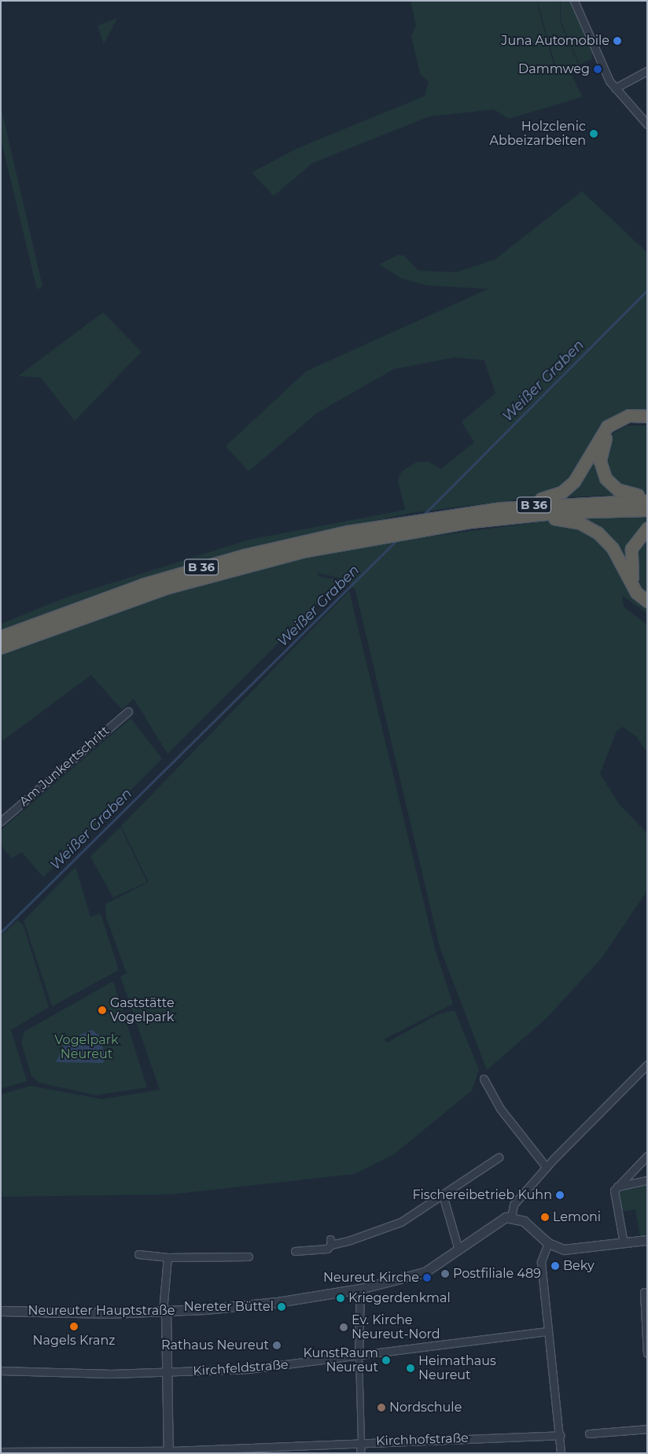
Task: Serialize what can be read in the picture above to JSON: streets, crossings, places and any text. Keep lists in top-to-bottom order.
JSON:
{
  "streets": {
    "highway": ["B 36"],
    "street": [
      "Am Junkertschritt",
      "Neureuter Hauptstraße",
      "Kirchfeldstraße",
      "Kirchhofstraße"
    ]
  },
  "water": ["Weißer Graben"],
  "parks": ["Vogelpark Neureut"],
  "places": [
    "Juna Automobile",
    "Dammweg",
    "Holzclenic Abbeizarbeiten",
    "Gaststätte Vogelpark",
    "Fischereibetrieb Kuhn",
    "Lemoni",
    "Beky",
    "Postfiliale 489",
    "Neureut Kirche",
    "Kriegerdenkmal",
    "Nereter Büttel",
    "Nagels Kranz",
    "Ev. Kirche Neureut-Nord",
    "Rathaus Neureut",
    "KunstRaum Neureut",
    "Heimathaus Neureut",
    "Nordschule"
  ]
}
